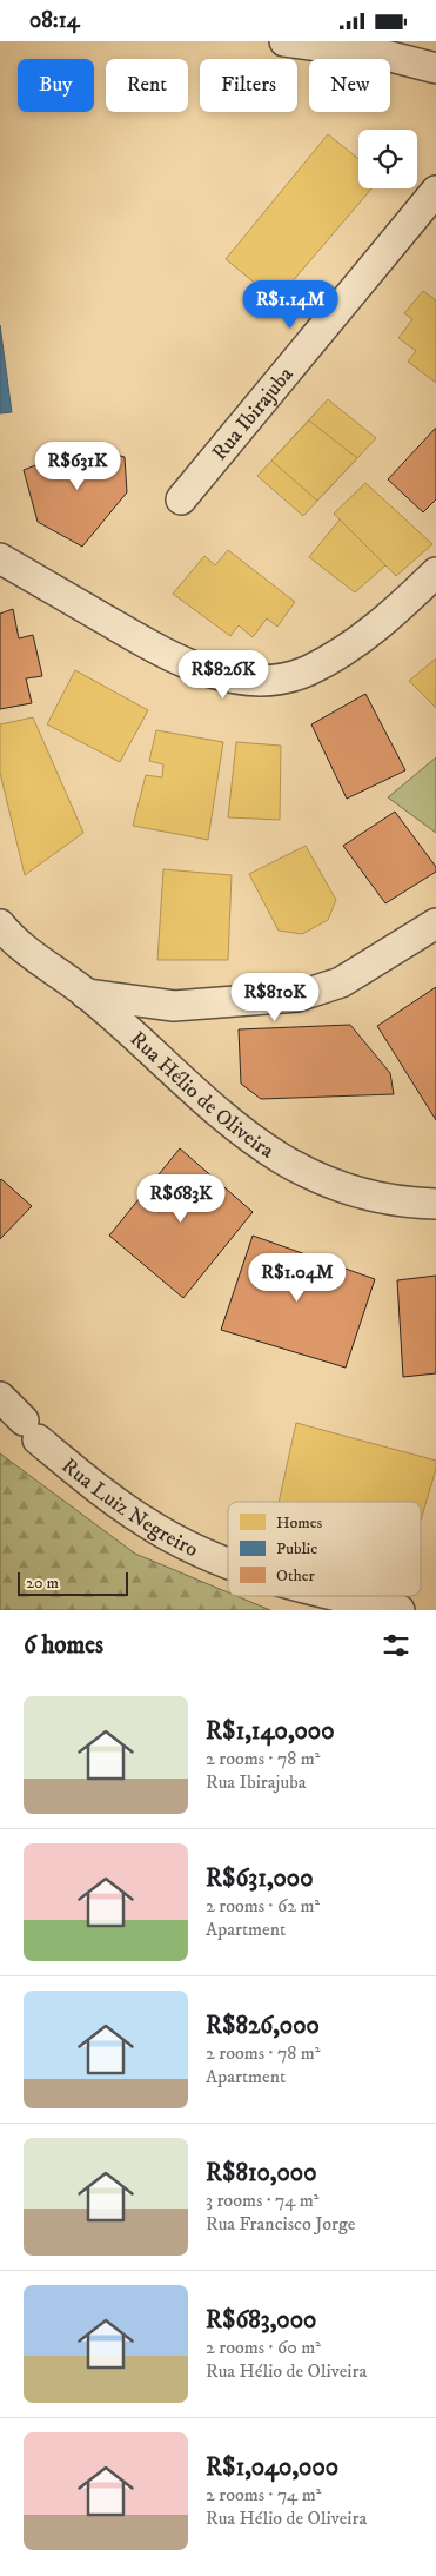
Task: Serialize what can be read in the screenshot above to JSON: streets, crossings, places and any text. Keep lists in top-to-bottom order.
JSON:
{
  "streets": {
    "street": ["Rua Ibirajuba", "Rua Hélio de Oliveira", "Rua Luiz Negreiro"]
  },
  "legend": ["Homes", "Public", "Other"],
  "scale_bar": "20 m",
  "page": {
    "status": "08:14",
    "chip": [
      "Buy",
      "Rent",
      "Filters",
      "New"
    ],
    "price": [
      "R$1.14M",
      "R$631K",
      "R$826K",
      "R$810K",
      "R$683K",
      "R$1.04M"
    ],
    "scale": "20 m",
    "heading": "6 homes",
    "list": [
      {
        "name": "R$1,140,000",
        "note": "2 rooms · 78 m² · Rua Ibirajuba"
      },
      {
        "name": "R$631,000",
        "note": "2 rooms · 62 m² · Apartment"
      },
      {
        "name": "R$826,000",
        "note": "2 rooms · 78 m² · Apartment"
      },
      {
        "name": "R$810,000",
        "note": "3 rooms · 74 m² · Rua Francisco Jorge"
      },
      {
        "name": "R$683,000",
        "note": "2 rooms · 60 m² · Rua Hélio de Oliveira"
      },
      {
        "name": "R$1,040,000",
        "note": "2 rooms · 74 m² · Rua Hélio de Oliveira"
      }
    ]
  }
}
